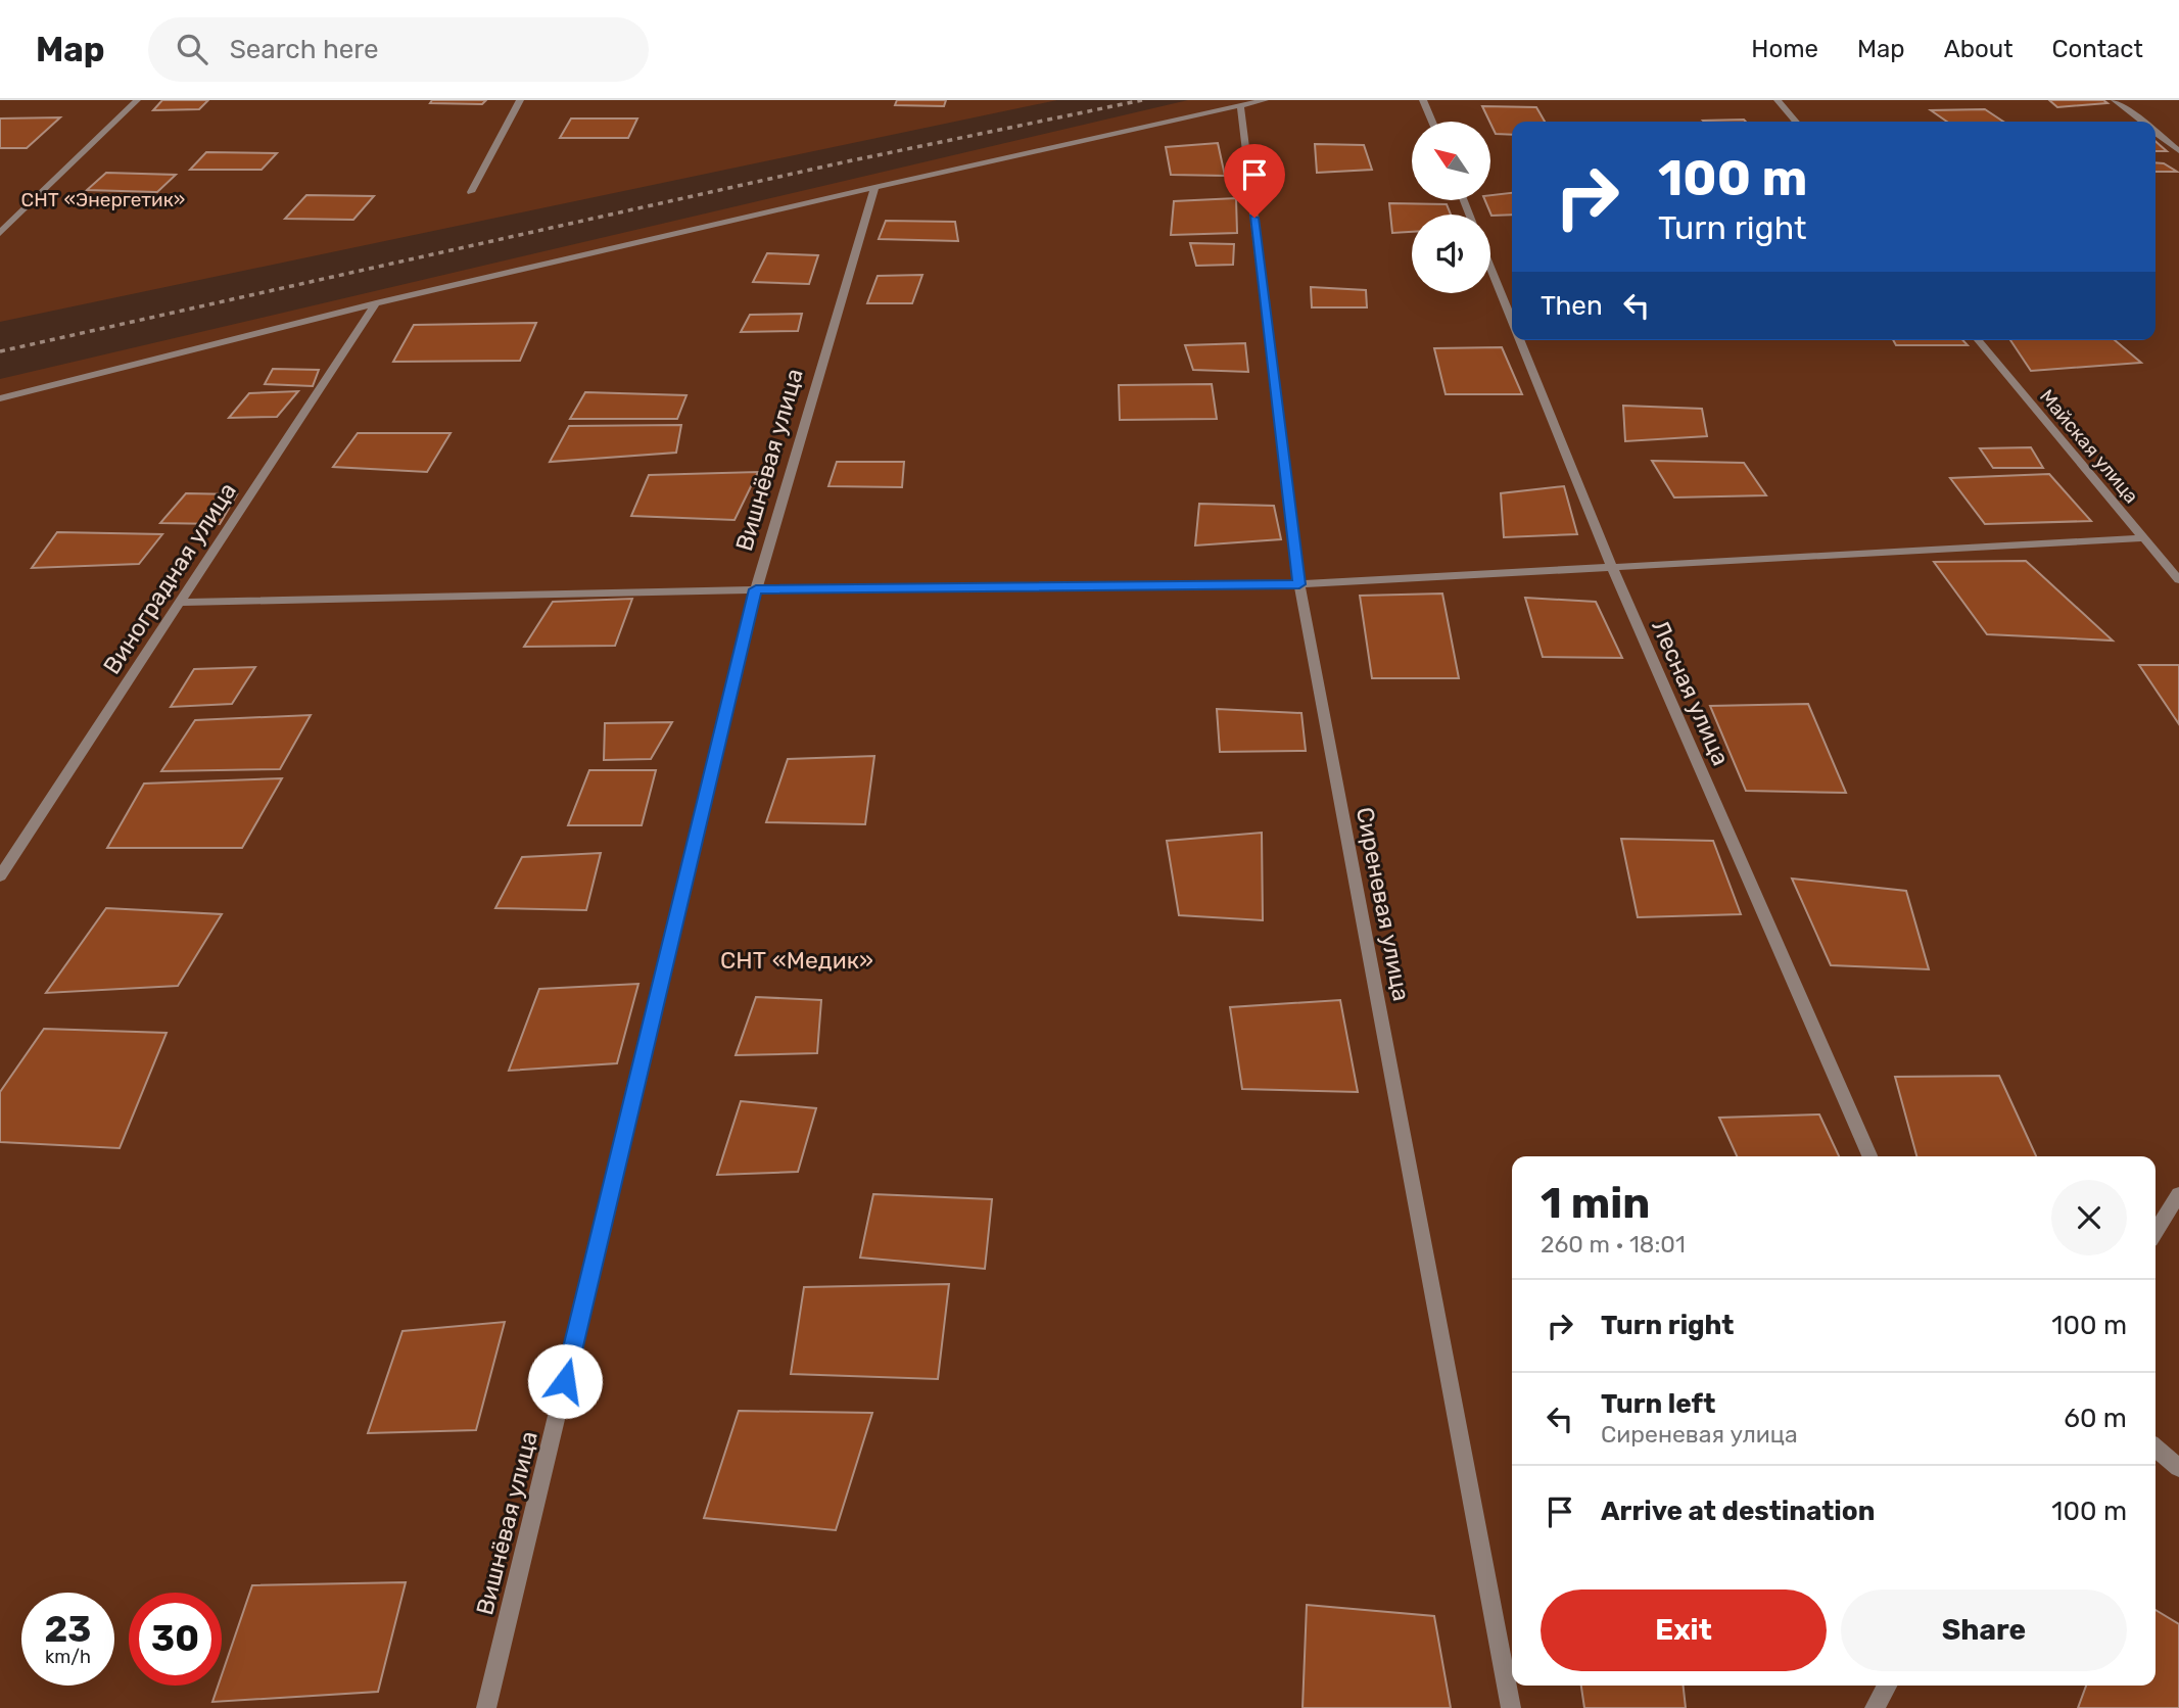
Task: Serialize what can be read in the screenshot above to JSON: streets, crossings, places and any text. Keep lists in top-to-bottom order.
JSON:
{
  "streets": {
    "street": [
      "Майская улица",
      "Вишнёвая улица",
      "Виноградная улица",
      "Лесная улица",
      "Сиреневая улица"
    ]
  },
  "parks": ["СНТ «Энергетик»", "СНТ «Медик»"],
  "north": "top left",
  "page": {
    "header": "Map",
    "search": "Search here",
    "nav": [
      "Home",
      "Map",
      "About",
      "Contact"
    ],
    "turn": ["100 m", "Turn right"],
    "then": "Then",
    "heading": ["1 min", "260 m · 18:01"],
    "list": [
      {
        "name": "Turn right",
        "value": "100 m"
      },
      {
        "name": "Turn left",
        "note": "Сиреневая улица",
        "value": "60 m"
      },
      {
        "name": "Arrive at destination",
        "value": "100 m"
      }
    ],
    "buttons": ["Exit", "Share"],
    "speed": "23 km/h",
    "limit": "30"
  }
}
